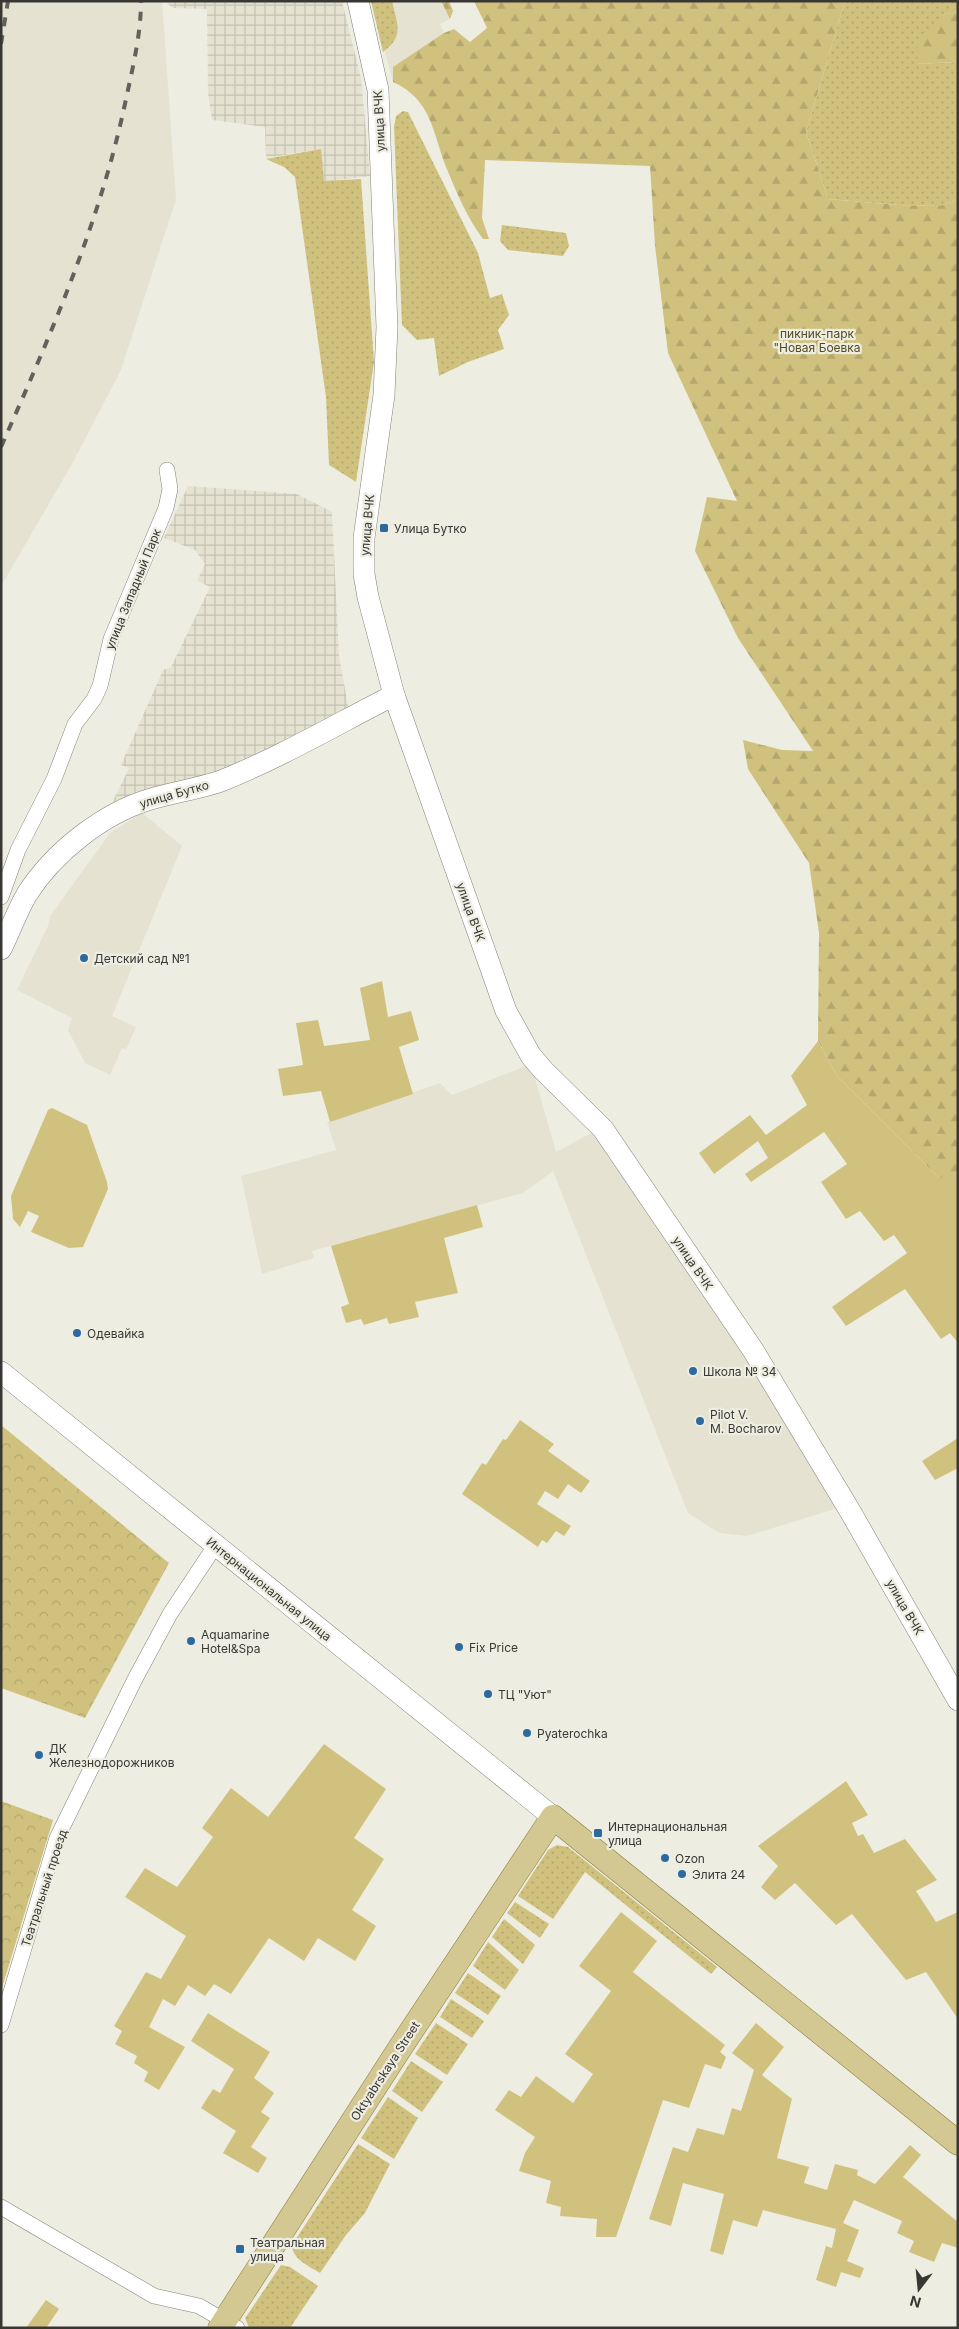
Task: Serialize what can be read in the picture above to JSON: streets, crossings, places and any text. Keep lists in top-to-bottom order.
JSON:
{
  "streets": {
    "main road": [
      "улица ВЧК",
      "улица Бутко",
      "Интернациональная улица",
      "Oktyabrskaya Street"
    ],
    "street": ["улица Западный Парк", "Театральный проезд"]
  },
  "crossings": [
    ["улица ВЧК", "улица Бутко"],
    ["Интернациональная улица", "Театральный проезд"],
    ["Интернациональная улица", "Oktyabrskaya Street"]
  ],
  "parks": ["пикник-парк \"Новая Боевка"],
  "places": {
    "transit": ["Улица Бутко", "Интернациональная улица", "Театральная улица"],
    "other": [
      "Детский сад №1",
      "Одевайка",
      "Школа № 34",
      "Pilot V. M. Bocharov",
      "Aquamarine Hotel&Spa",
      "Fix Price",
      "ТЦ \"Уют\"",
      "Pyaterochka",
      "ДК Железнодорожников",
      "Ozon",
      "Элита 24"
    ]
  },
  "north": "bottom"
}
